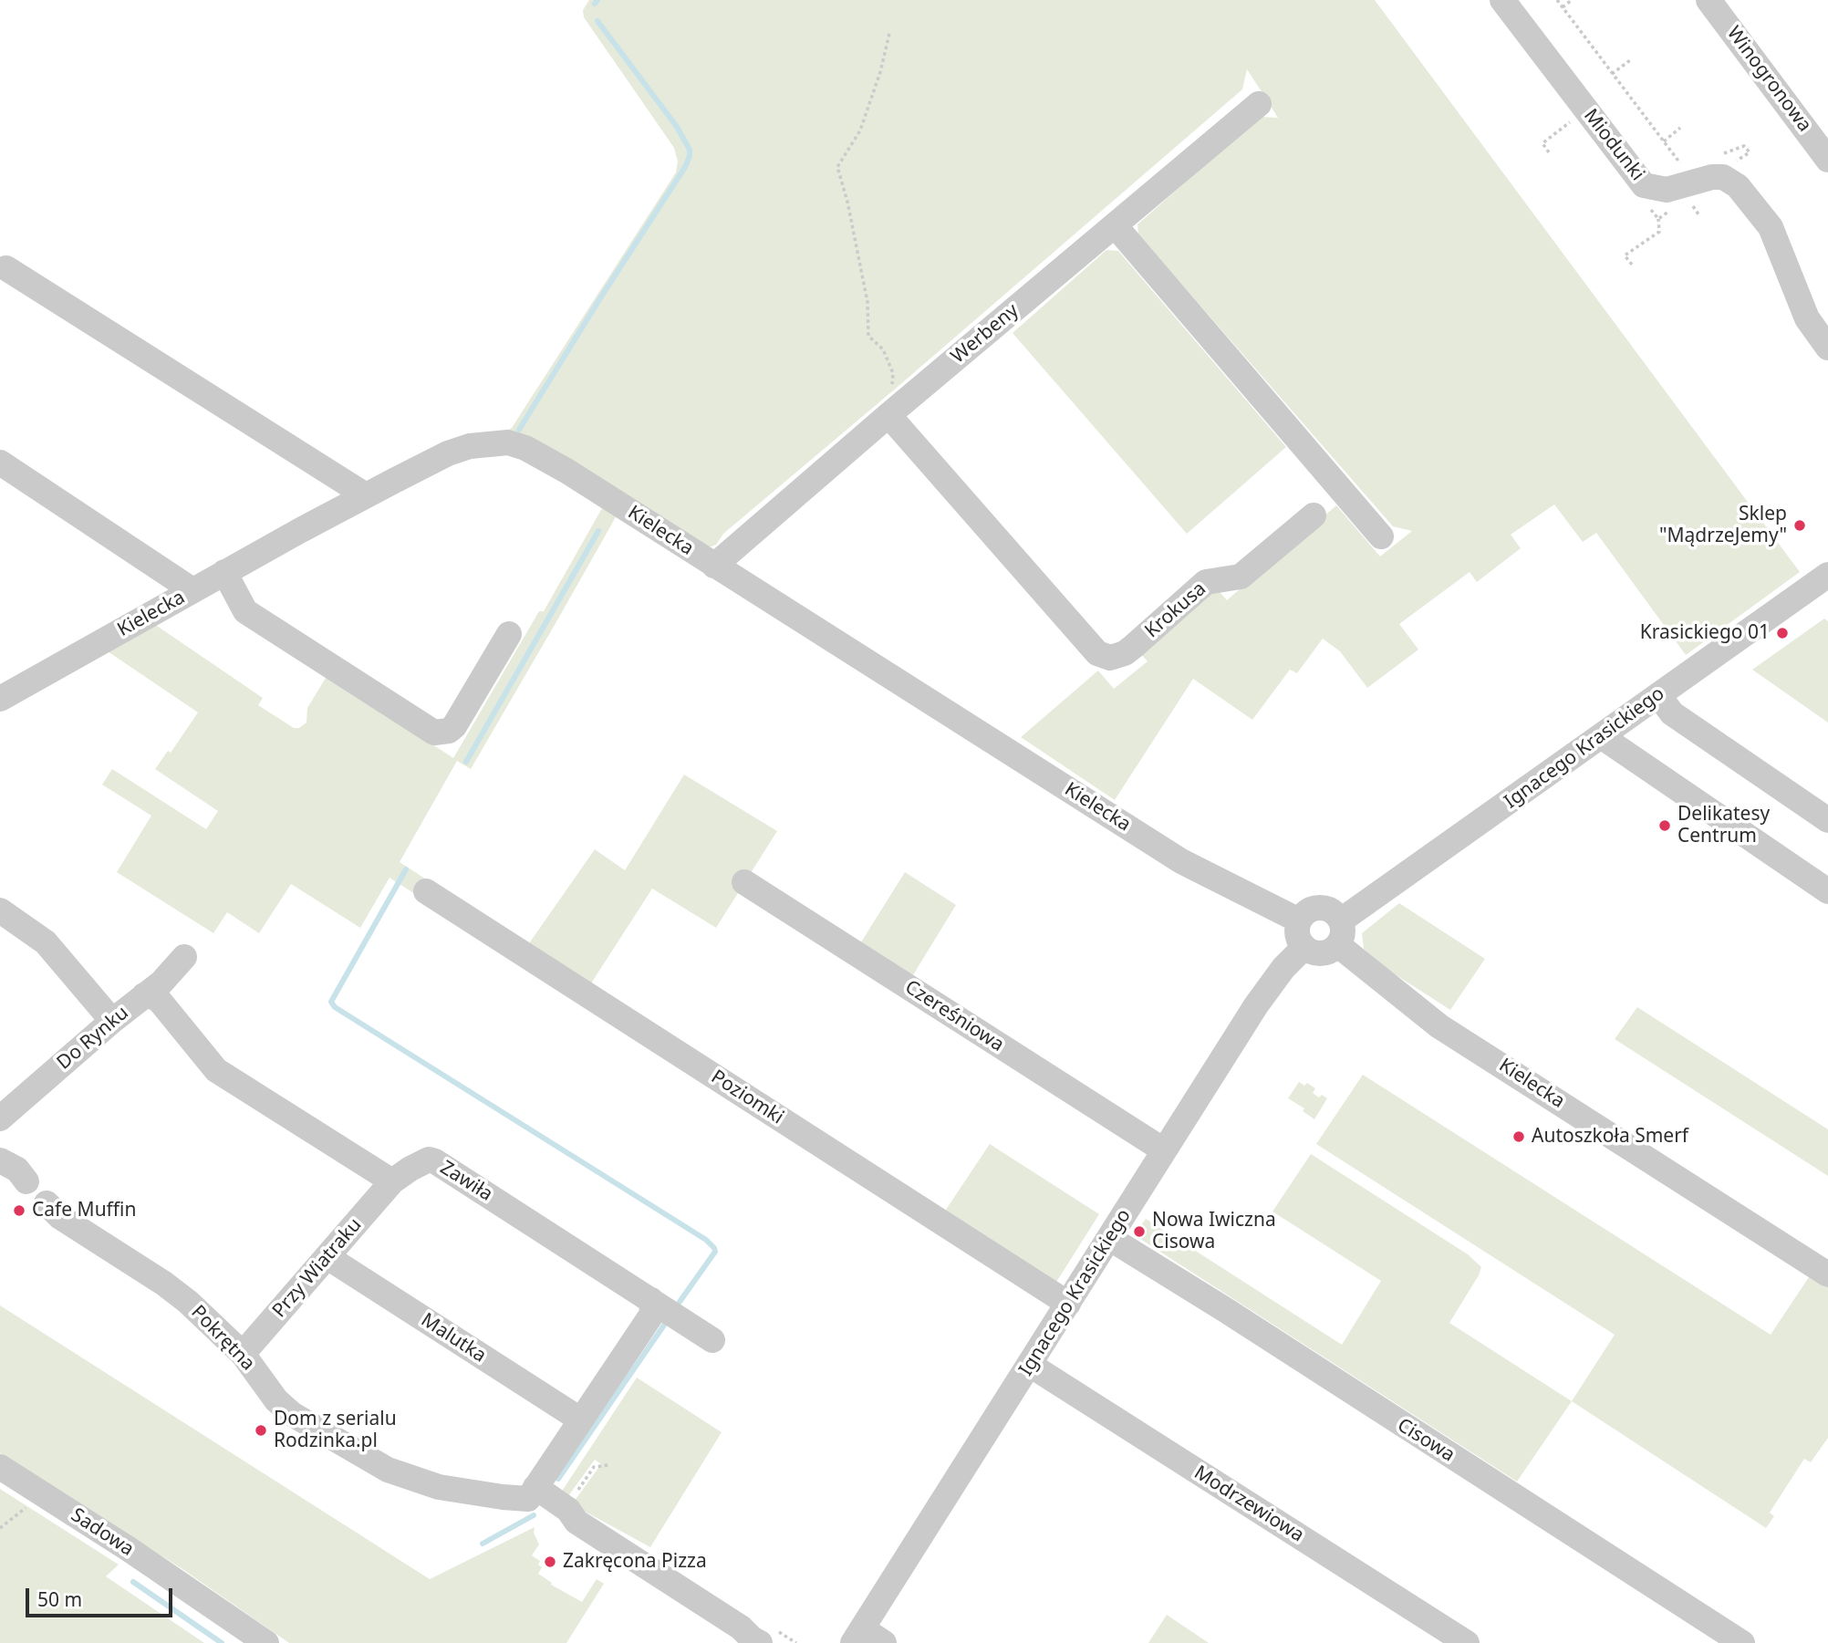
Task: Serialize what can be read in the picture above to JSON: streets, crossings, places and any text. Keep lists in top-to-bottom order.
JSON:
{
  "streets": {
    "street": [
      "Winogronowa",
      "Miodunki",
      "Werbeny",
      "Kielecka",
      "Krokusa",
      "Ignacego Krasickiego",
      "Czereśniowa",
      "Do Rynku",
      "Poziomki",
      "Zawiła",
      "Przy Wiatraku",
      "Pokrętna",
      "Malutka",
      "Cisowa",
      "Modrzewiowa",
      "Sadowa"
    ]
  },
  "crossings": [
    ["Werbeny", "Kielecka"],
    ["Werbeny", "Krokusa"],
    ["Kielecka", "Ignacego Krasickiego"],
    ["Ignacego Krasickiego", "Czereśniowa"],
    ["Ignacego Krasickiego", "Poziomki"],
    ["Ignacego Krasickiego", "Cisowa"],
    ["Ignacego Krasickiego", "Modrzewiowa"],
    ["Zawiła", "Przy Wiatraku"],
    ["Przy Wiatraku", "Pokrętna"],
    ["Przy Wiatraku", "Malutka"]
  ],
  "places": [
    "Sklep \"MądrzeJemy\"",
    "Krasickiego 01",
    "Delikatesy Centrum",
    "Autoszkoła Smerf",
    "Cafe Muffin",
    "Nowa Iwiczna Cisowa",
    "Dom z serialu Rodzinka.pl",
    "Zakręcona Pizza"
  ],
  "scale_bar": "50 m"
}
